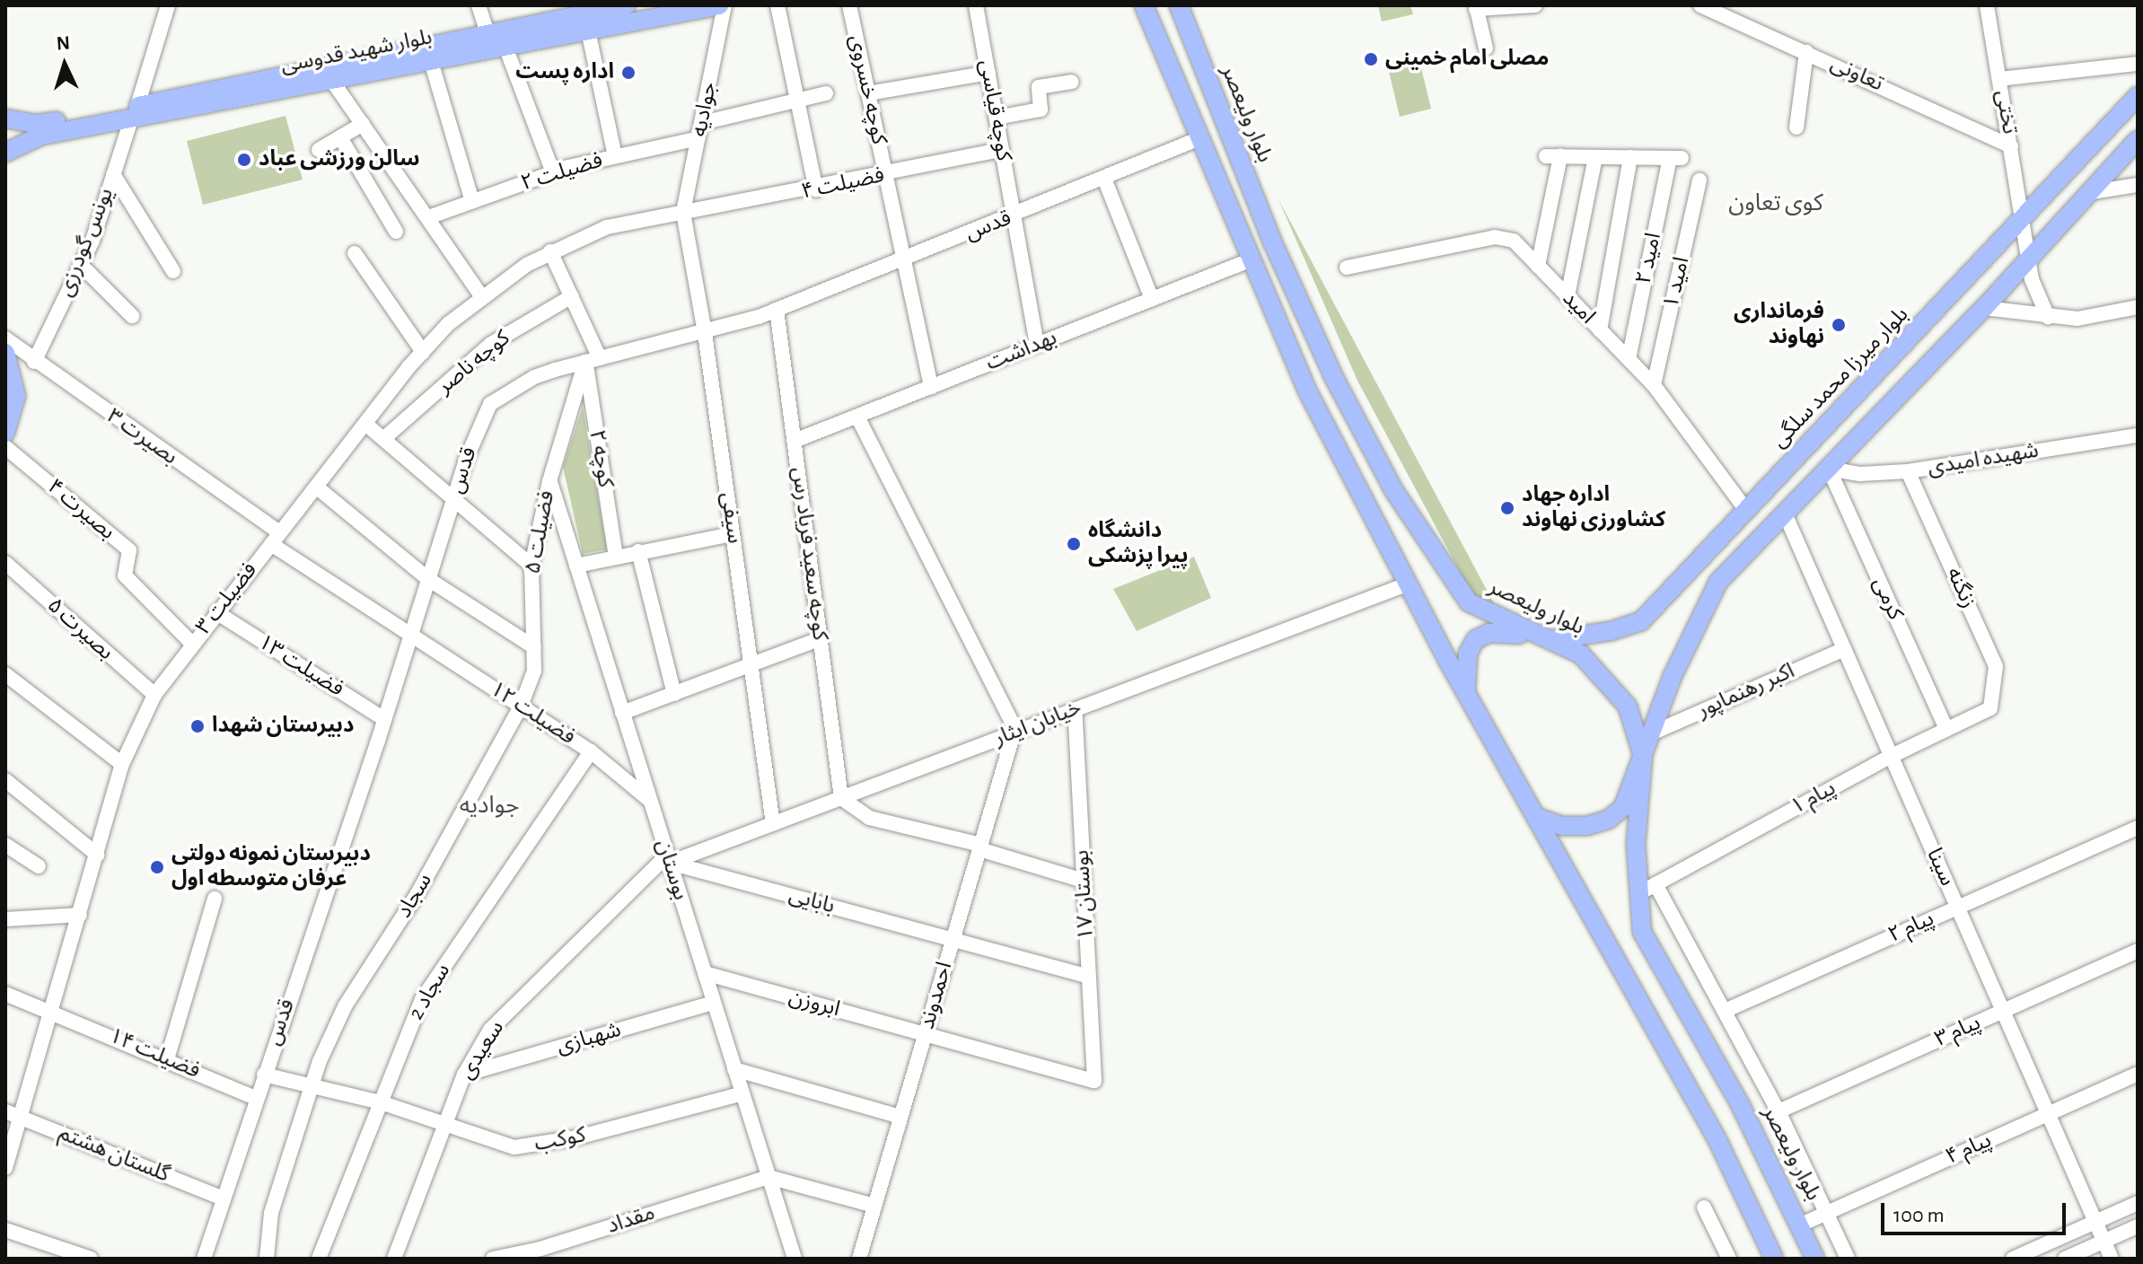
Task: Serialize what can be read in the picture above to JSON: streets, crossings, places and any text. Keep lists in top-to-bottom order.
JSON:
{
  "streets": {
    "main road": ["بلوار شهید قدوسی", "بلوار ولیعصر", "بلوار میرزا محمد سلگی"],
    "street": [
      "تعاونی",
      "کوچه خسروی",
      "جوادیه",
      "کوچه قیاسی",
      "تختی",
      "فضیلت ۲",
      "فضیلت ۴",
      "قدس",
      "یونس گودرزی",
      "امید ۲",
      "امید ۱",
      "امید",
      "بهداشت",
      "کوچه ناصر",
      "بصیرت ۳",
      "کوچه ۲",
      "شهیده امیدی",
      "بصیرت ۴",
      "سیفی",
      "فضیلت ۵",
      "کوچه سعید فریاد رس",
      "زنگنه",
      "فضیلت ۳",
      "کرمی",
      "بصیرت ۵",
      "فضیلت ۱۳",
      "اکبر رهنماپور",
      "فضیلت ۱۲",
      "خیابان ایثار",
      "پیام ۱",
      "سینا",
      "بوستان",
      "بوستان ۱۷",
      "سجاد",
      "بابایی",
      "پیام ۲",
      "سجاد 2",
      "احمدوند",
      "ابروزن",
      "پیام ۳",
      "شهبازی",
      "سعیدی",
      "فضیلت ۱۴",
      "کوکب",
      "پیام ۴",
      "گلستان هشتم",
      "مقداد"
    ]
  },
  "crossings": [
    ["بلوار شهید قدوسی", "جوادیه"],
    ["بلوار شهید قدوسی", "یونس گودرزی"],
    ["تعاونی", "تختی"],
    ["کوچه خسروی", "فضیلت ۴"],
    ["کوچه خسروی", "قدس"],
    ["کوچه خسروی", "بهداشت"],
    ["جوادیه", "فضیلت ۲"],
    ["جوادیه", "فضیلت ۴"],
    ["جوادیه", "سیفی"],
    ["جوادیه", "فضیلت ۳"],
    ["کوچه قیاسی", "فضیلت ۴"],
    ["کوچه قیاسی", "قدس"],
    ["کوچه قیاسی", "بهداشت"],
    ["تختی", "بلوار میرزا محمد سلگی"],
    ["بلوار ولیعصر", "بلوار میرزا محمد سلگی"],
    ["بلوار ولیعصر", "پیام ۱"],
    ["بلوار ولیعصر", "پیام ۴"],
    ["فضیلت ۴", "سیفی"],
    ["فضیلت ۴", "فضیلت ۳"],
    ["قدس", "بصیرت ۳"],
    ["قدس", "کوچه ۲"],
    ["قدس", "سیفی"],
    ["قدس", "فضیلت ۵"],
    ["قدس", "کوچه سعید فریاد رس"],
    ["قدس", "فضیلت ۱۳"],
    ["قدس", "فضیلت ۱۲"],
    ["قدس", "فضیلت ۱۴"],
    ["قدس", "کوکب"],
    ["قدس", "گلستان هشتم"],
    ["یونس گودرزی", "بصیرت ۳"],
    ["امید ۲", "امید"],
    ["امید ۱", "امید"],
    ["امید", "بلوار میرزا محمد سلگی"],
    ["بهداشت", "کوچه سعید فریاد رس"],
    ["کوچه ناصر", "کوچه ۲"],
    ["بصیرت ۳", "فضیلت ۳"],
    ["بصیرت ۳", "فضیلت ۱۲"],
    ["کوچه ۲", "فضیلت ۵"],
    ["کوچه ۲", "فضیلت ۳"],
    ["شهیده امیدی", "زنگنه"],
    ["شهیده امیدی", "کرمی"],
    ["بصیرت ۴", "فضیلت ۳"],
    ["سیفی", "فضیلت ۳"],
    ["سیفی", "خیابان ایثار"],
    ["فضیلت ۵", "فضیلت ۱۲"],
    ["فضیلت ۵", "بوستان"],
    ["فضیلت ۵", "سجاد"],
    ["کوچه سعید فریاد رس", "خیابان ایثار"],
    ["زنگنه", "پیام ۱"],
    ["فضیلت ۳", "بصیرت ۵"],
    ["فضیلت ۳", "فضیلت ۱۳"],
    ["فضیلت ۳", "فضیلت ۱۴"],
    ["فضیلت ۳", "گلستان هشتم"],
    ["کرمی", "پیام ۱"],
    ["اکبر رهنماپور", "سینا"],
    ["فضیلت ۱۲", "بوستان"],
    ["فضیلت ۱۲", "سجاد"],
    ["فضیلت ۱۲", "سجاد 2"],
    ["خیابان ایثار", "بوستان"],
    ["خیابان ایثار", "بوستان ۱۷"],
    ["خیابان ایثار", "بابایی"],
    ["خیابان ایثار", "احمدوند"],
    ["خیابان ایثار", "سعیدی"],
    ["پیام ۱", "سینا"],
    ["سینا", "پیام ۲"],
    ["سینا", "پیام ۳"],
    ["سینا", "پیام ۴"],
    ["بوستان", "بابایی"],
    ["بوستان", "ابروزن"],
    ["بوستان", "شهبازی"],
    ["بوستان", "سعیدی"],
    ["بوستان", "کوکب"],
    ["بوستان", "مقداد"],
    ["بوستان ۱۷", "بابایی"],
    ["بوستان ۱۷", "ابروزن"],
    ["سجاد", "کوکب"],
    ["بابایی", "احمدوند"],
    ["بابایی", "سعیدی"],
    ["سجاد 2", "کوکب"],
    ["احمدوند", "ابروزن"],
    ["شهبازی", "سعیدی"],
    ["سعیدی", "کوکب"]
  ],
  "districts": ["کوی تعاون", "جوادیه"],
  "places": [
    "مصلی امام خمینی",
    "اداره پست",
    "سالن ورزشی عباد",
    "فرمانداری نهاوند",
    "اداره جهاد کشاورزی نهاوند",
    "دانشگاه پیرا پزشکی",
    "دبیرستان شهدا",
    "دبیرستان نمونه دولتی عرفان متوسطه اول"
  ],
  "scale_bar": "100 m",
  "north": "top"
}
